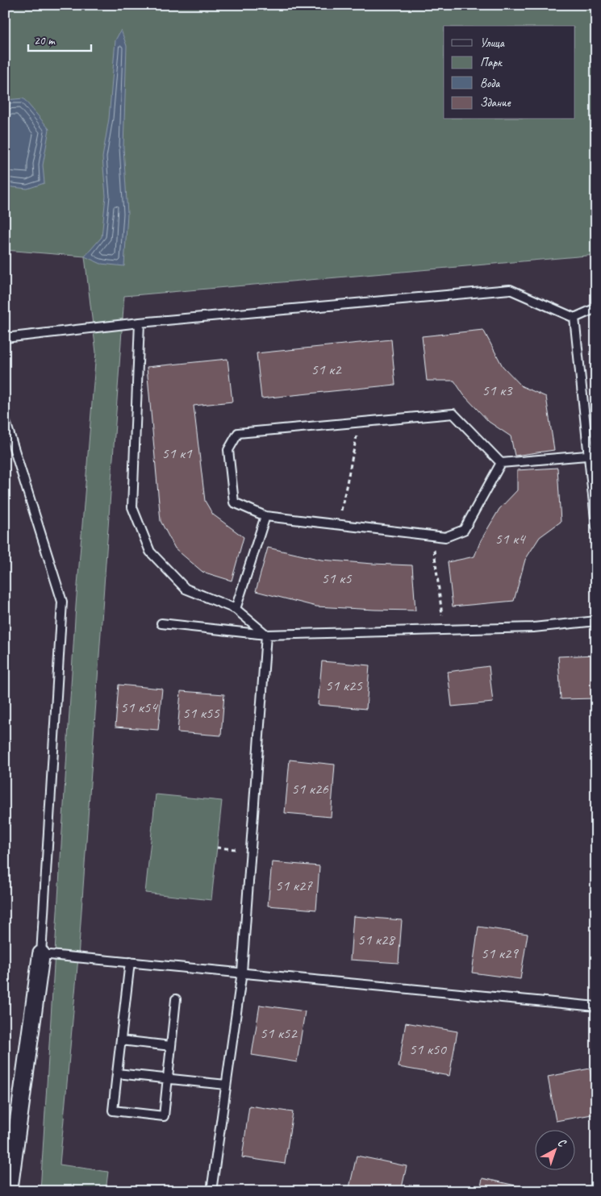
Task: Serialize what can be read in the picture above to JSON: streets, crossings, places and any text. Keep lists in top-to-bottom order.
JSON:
{
  "house_numbers": [
    "51 к2",
    "51 к3",
    "51 к1",
    "51 к4",
    "51 к5",
    "51 к25",
    "51 к54",
    "51 к55",
    "51 к26",
    "51 к27",
    "51 к28",
    "51 к29",
    "51 к52",
    "51 к50"
  ],
  "legend": [
    "Улица",
    "Парк",
    "Вода",
    "Здание"
  ],
  "scale_bar": "20 m",
  "north": "top right"
}
